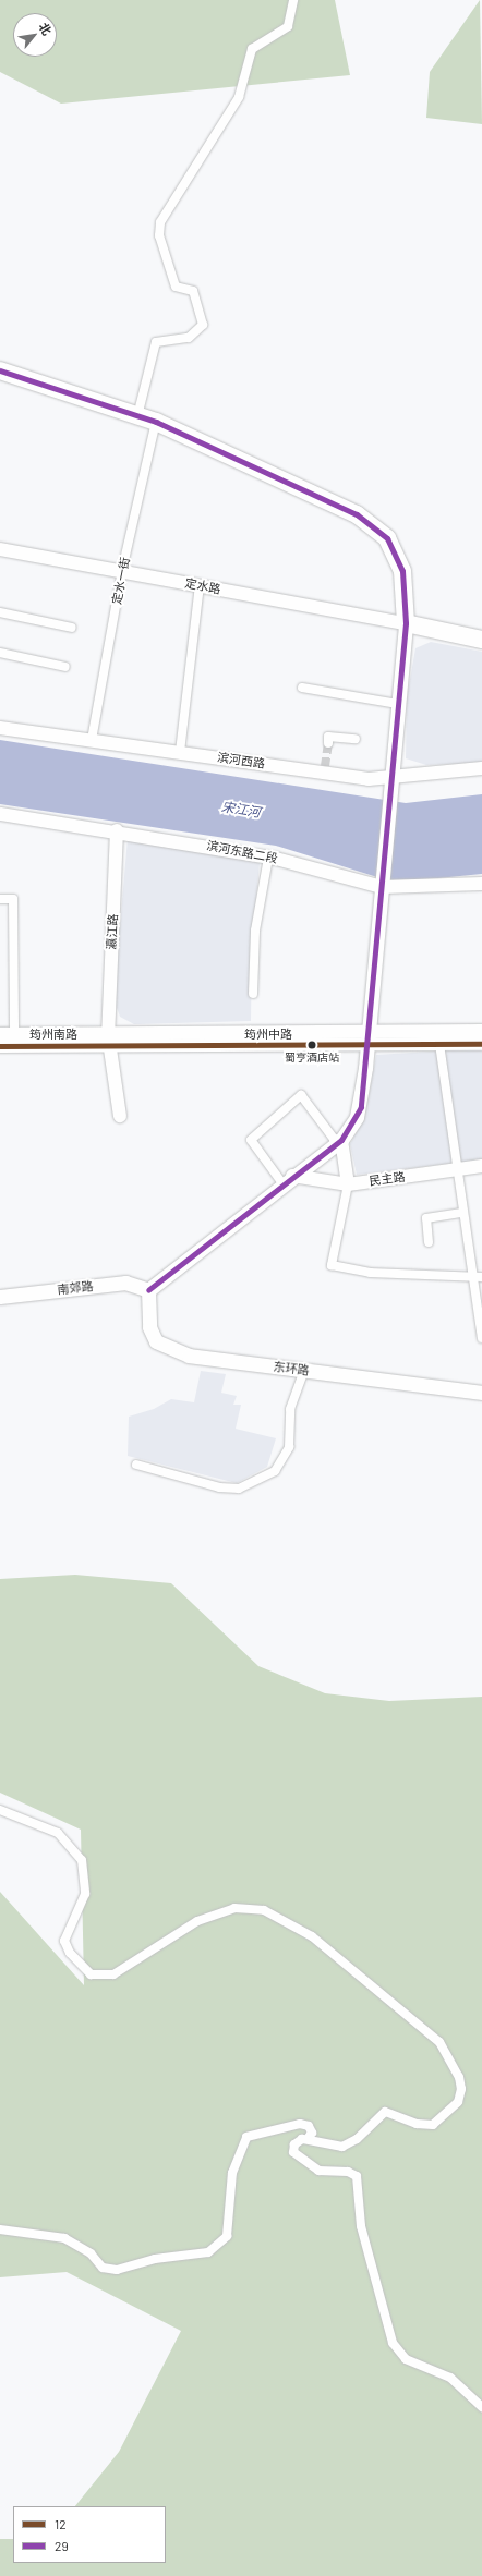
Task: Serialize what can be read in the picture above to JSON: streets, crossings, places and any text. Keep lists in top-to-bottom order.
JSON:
{
  "streets": {
    "main road": ["南郊路", "东环路"],
    "street": [
      "定水一街",
      "定水路",
      "滨河西路",
      "滨河东路二段",
      "瀛江路",
      "筠州南路",
      "筠州中路",
      "民主路"
    ]
  },
  "crossings": [
    ["定水一街", "定水路"],
    ["定水一街", "滨河西路"],
    ["滨河东路二段", "瀛江路"],
    ["瀛江路", "筠州南路"],
    ["瀛江路", "筠州中路"],
    ["筠州南路", "筠州中路"],
    ["南郊路", "东环路"]
  ],
  "water": ["宋江河"],
  "places": ["蜀亨酒店站"],
  "lines": ["transit line 29", "transit line 12"],
  "legend": ["12", "29"],
  "north": "top right"
}
